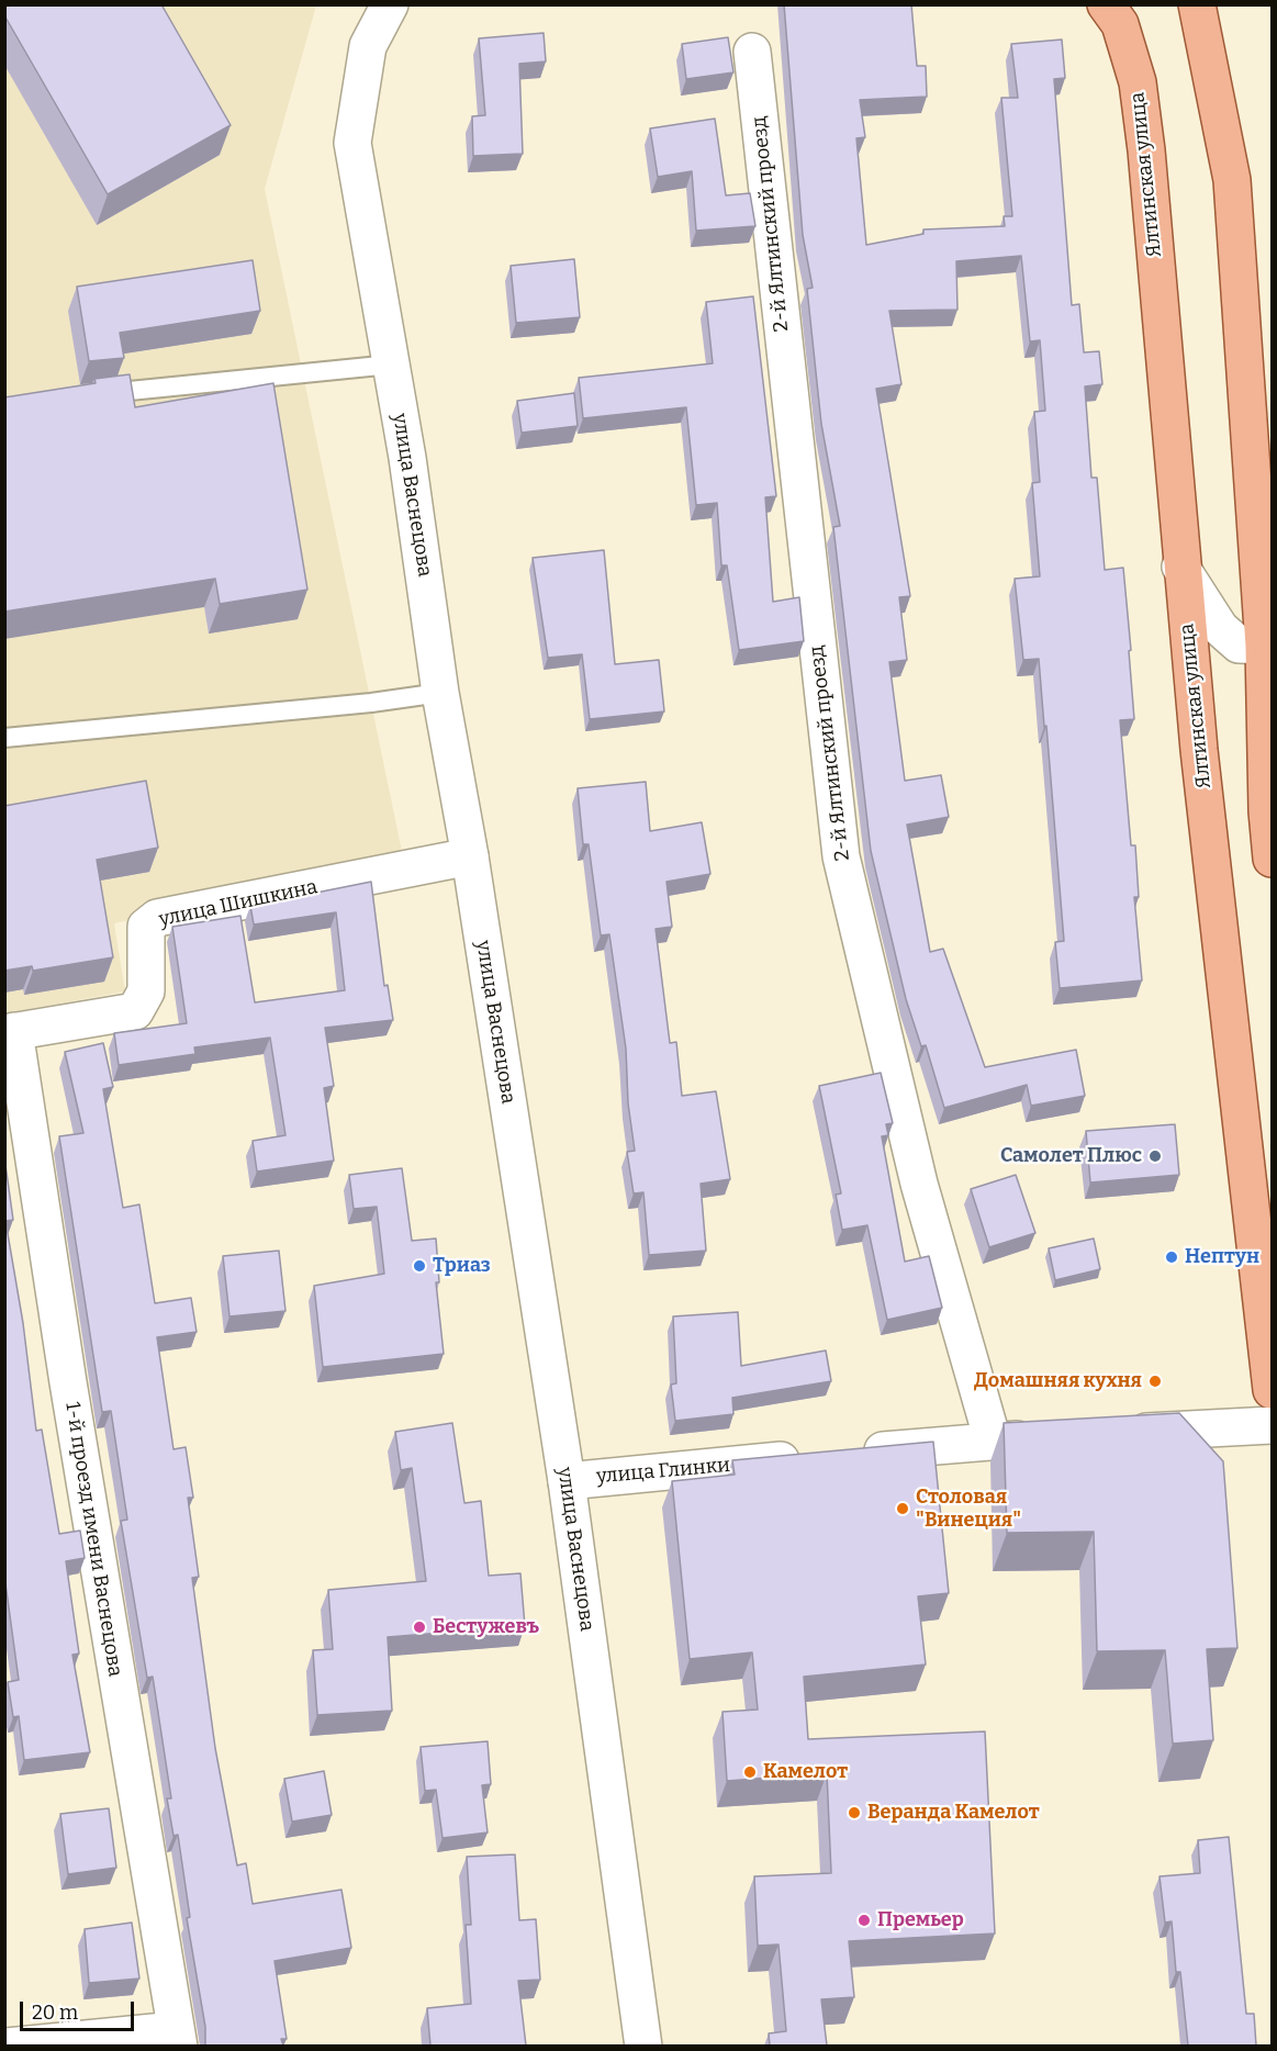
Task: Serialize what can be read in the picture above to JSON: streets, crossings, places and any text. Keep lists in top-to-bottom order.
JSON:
{
  "streets": {
    "main road": ["Ялтинская улица"],
    "street": [
      "2-й Ялтинский проезд",
      "улица Васнецова",
      "улица Шишкина",
      "улица Глинки",
      "1-й проезд имени Васнецова"
    ]
  },
  "crossings": [
    ["улица Васнецова", "улица Шишкина"],
    ["улица Васнецова", "улица Глинки"],
    ["улица Шишкина", "1-й проезд имени Васнецова"]
  ],
  "places": [
    "Самолет Плюс",
    "Нептун",
    "Триаз",
    "Домашняя кухня",
    "Столовая \"Винеция\"",
    "Бестужевъ",
    "Камелот",
    "Веранда Камелот",
    "Премьер"
  ],
  "scale_bar": "20 m"
}
